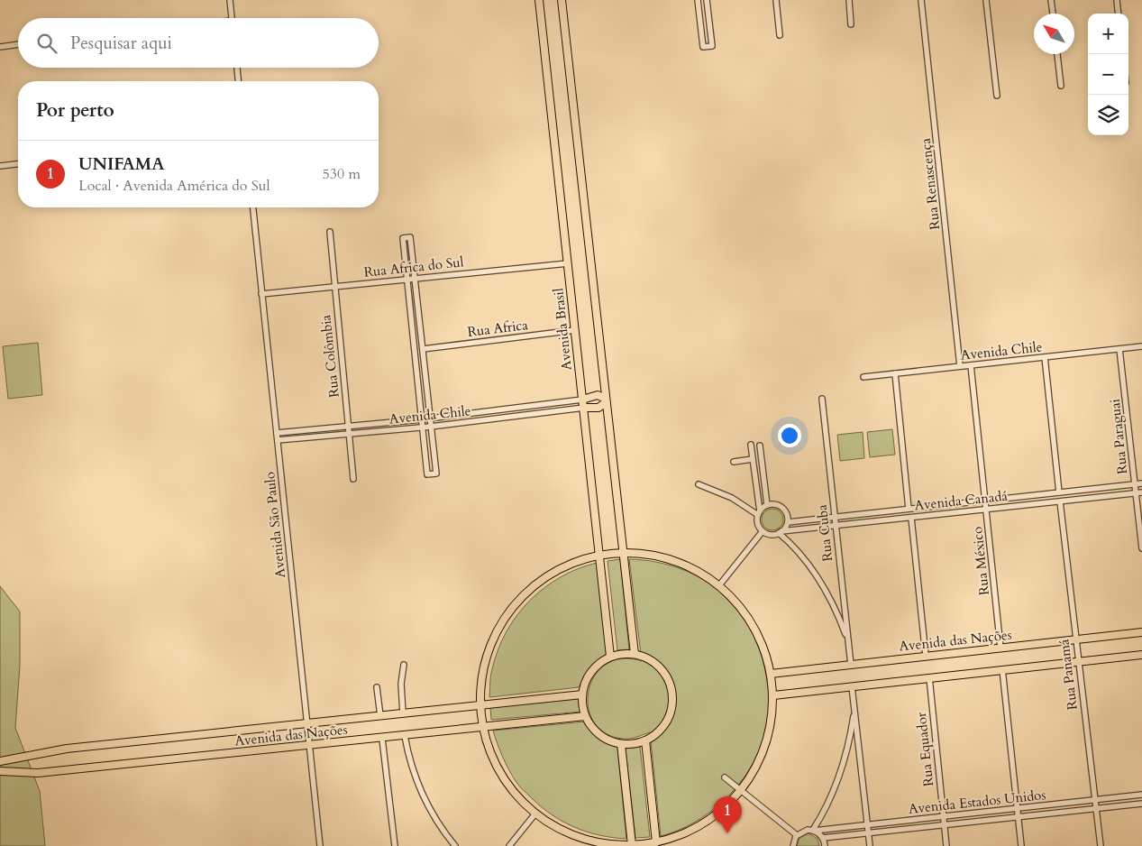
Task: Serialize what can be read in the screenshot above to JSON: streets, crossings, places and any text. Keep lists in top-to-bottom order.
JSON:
{
  "streets": {
    "main road": ["Avenida Brasil", "Avenida das Nações"],
    "street": [
      "Rua Renascença",
      "Rua Africa do Sul",
      "Rua Africa",
      "Avenida Chile",
      "Rua Colômbia",
      "Rua Paraguai",
      "Avenida Canadá",
      "Avenida São Paulo",
      "Rua Cuba",
      "Rua México",
      "Rua Panamá",
      "Rua Equador",
      "Avenida Estados Unidos"
    ]
  },
  "crossings": [
    ["Rua Renascença", "Avenida Chile"],
    ["Rua Africa do Sul", "Avenida Brasil"],
    ["Rua Africa do Sul", "Rua Colômbia"],
    ["Rua Africa do Sul", "Avenida São Paulo"],
    ["Rua Africa", "Avenida Brasil"],
    ["Avenida Brasil", "Avenida Chile"],
    ["Avenida Brasil", "Avenida das Nações"],
    ["Avenida Chile", "Rua Colômbia"],
    ["Avenida Chile", "Rua Paraguai"],
    ["Avenida Chile", "Avenida São Paulo"],
    ["Avenida Chile", "Rua México"],
    ["Rua Paraguai", "Avenida Canadá"],
    ["Avenida Canadá", "Rua Cuba"],
    ["Avenida Canadá", "Rua México"],
    ["Avenida Canadá", "Rua Panamá"],
    ["Avenida São Paulo", "Avenida das Nações"],
    ["Rua Cuba", "Avenida das Nações"],
    ["Rua México", "Avenida das Nações"],
    ["Avenida das Nações", "Rua Panamá"],
    ["Rua Panamá", "Avenida Estados Unidos"],
    ["Rua Equador", "Avenida Estados Unidos"]
  ],
  "north": "top left",
  "page": {
    "map_buttons": ["+", "−"],
    "search": "Pesquisar aqui",
    "heading": "Por perto",
    "list": [
      {
        "mark": "1",
        "name": "UNIFAMA",
        "note": "Local · Avenida América do Sul",
        "value": "530 m"
      }
    ],
    "pins": "1"
  }
}
